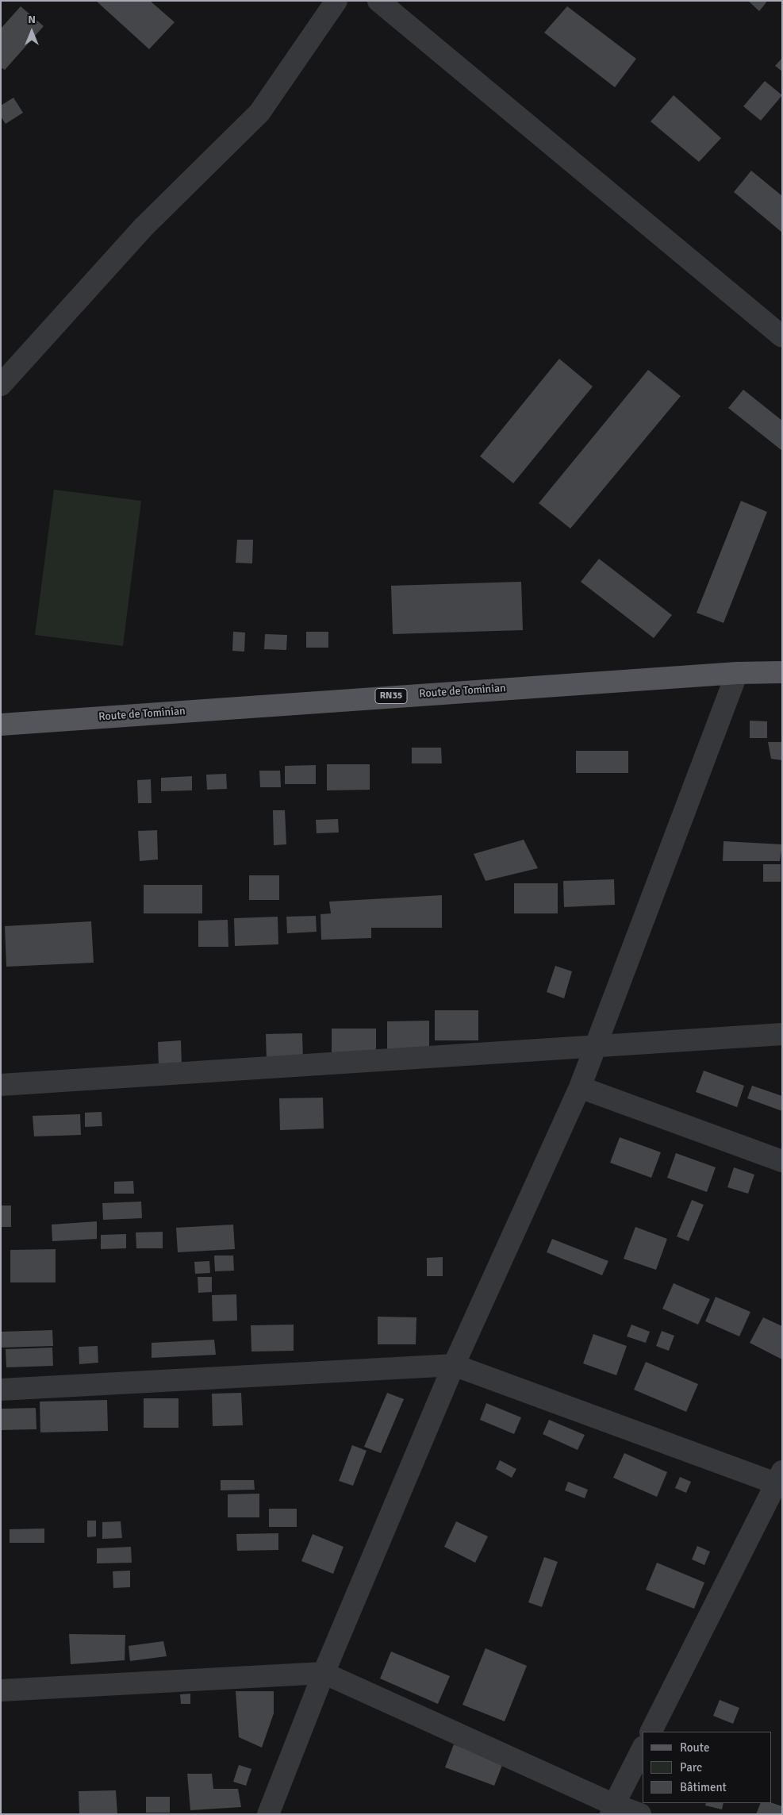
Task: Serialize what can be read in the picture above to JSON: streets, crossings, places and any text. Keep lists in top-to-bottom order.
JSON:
{
  "streets": {
    "main road": ["Route de Tominian", "RN35"]
  },
  "legend": ["Route", "Parc", "Bâtiment"],
  "north": "top"
}
